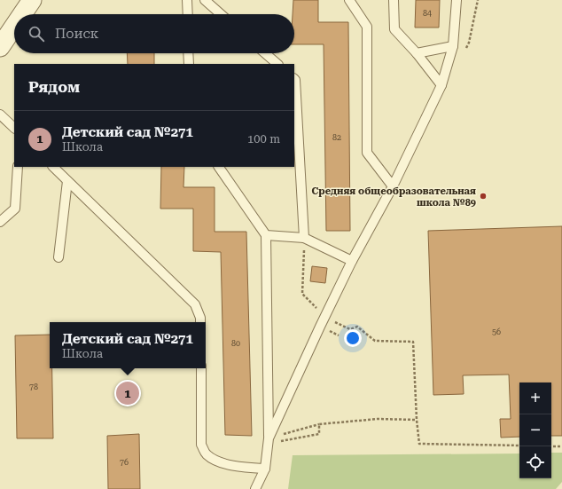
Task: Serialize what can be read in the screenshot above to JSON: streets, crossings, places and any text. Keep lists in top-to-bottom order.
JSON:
{
  "places": ["Средняя общеобразовательная школа №89"],
  "house_numbers": [
    "84",
    "82",
    "56",
    "80",
    "78",
    "76"
  ],
  "page": {
    "search": "Поиск",
    "heading": "Рядом",
    "list": [
      {
        "mark": "1",
        "name": "Детский сад №271",
        "note": "Школа",
        "value": "100 m"
      }
    ],
    "popup": ["Детский сад №271", "Школа"],
    "pins": "1",
    "map_buttons": ["+", "−"]
  }
}
